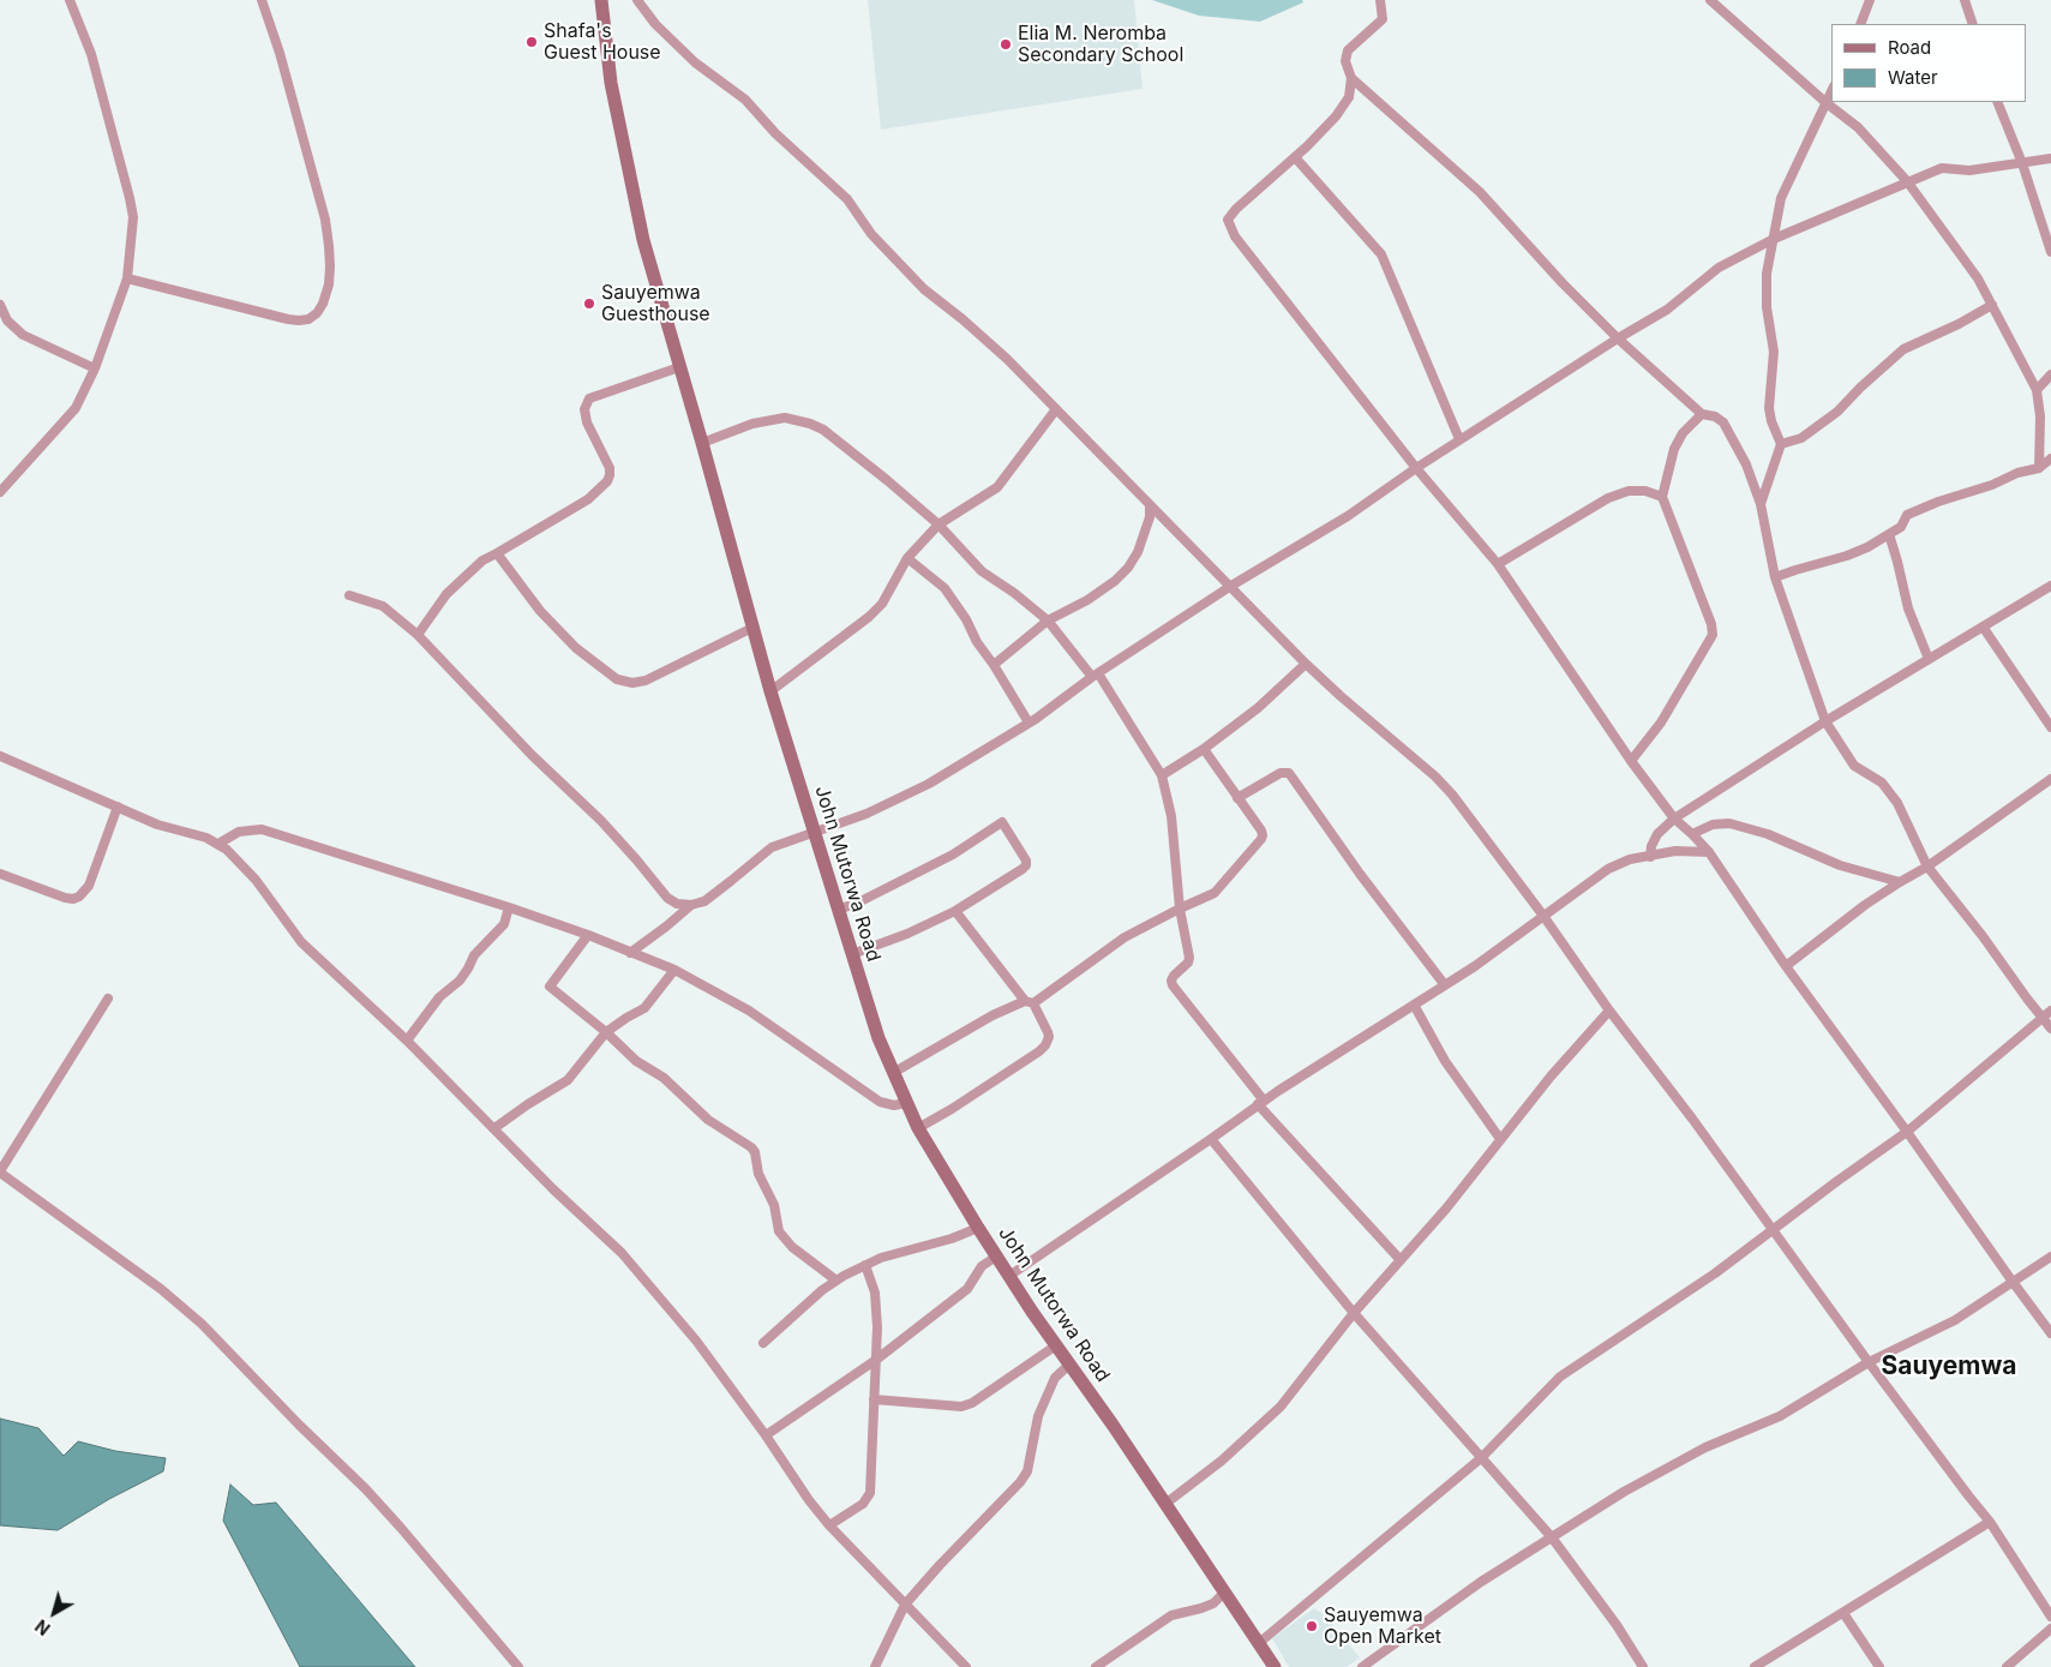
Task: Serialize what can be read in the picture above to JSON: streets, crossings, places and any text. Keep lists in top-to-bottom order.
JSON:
{
  "streets": {
    "street": ["John Mutorwa Road"]
  },
  "districts": ["Sauyemwa"],
  "places": [
    "Shafa's Guest House",
    "Elia M. Neromba Secondary School",
    "Sauyemwa Guesthouse",
    "Sauyemwa Open Market"
  ],
  "legend": ["Road", "Water"],
  "north": "bottom left"
}
